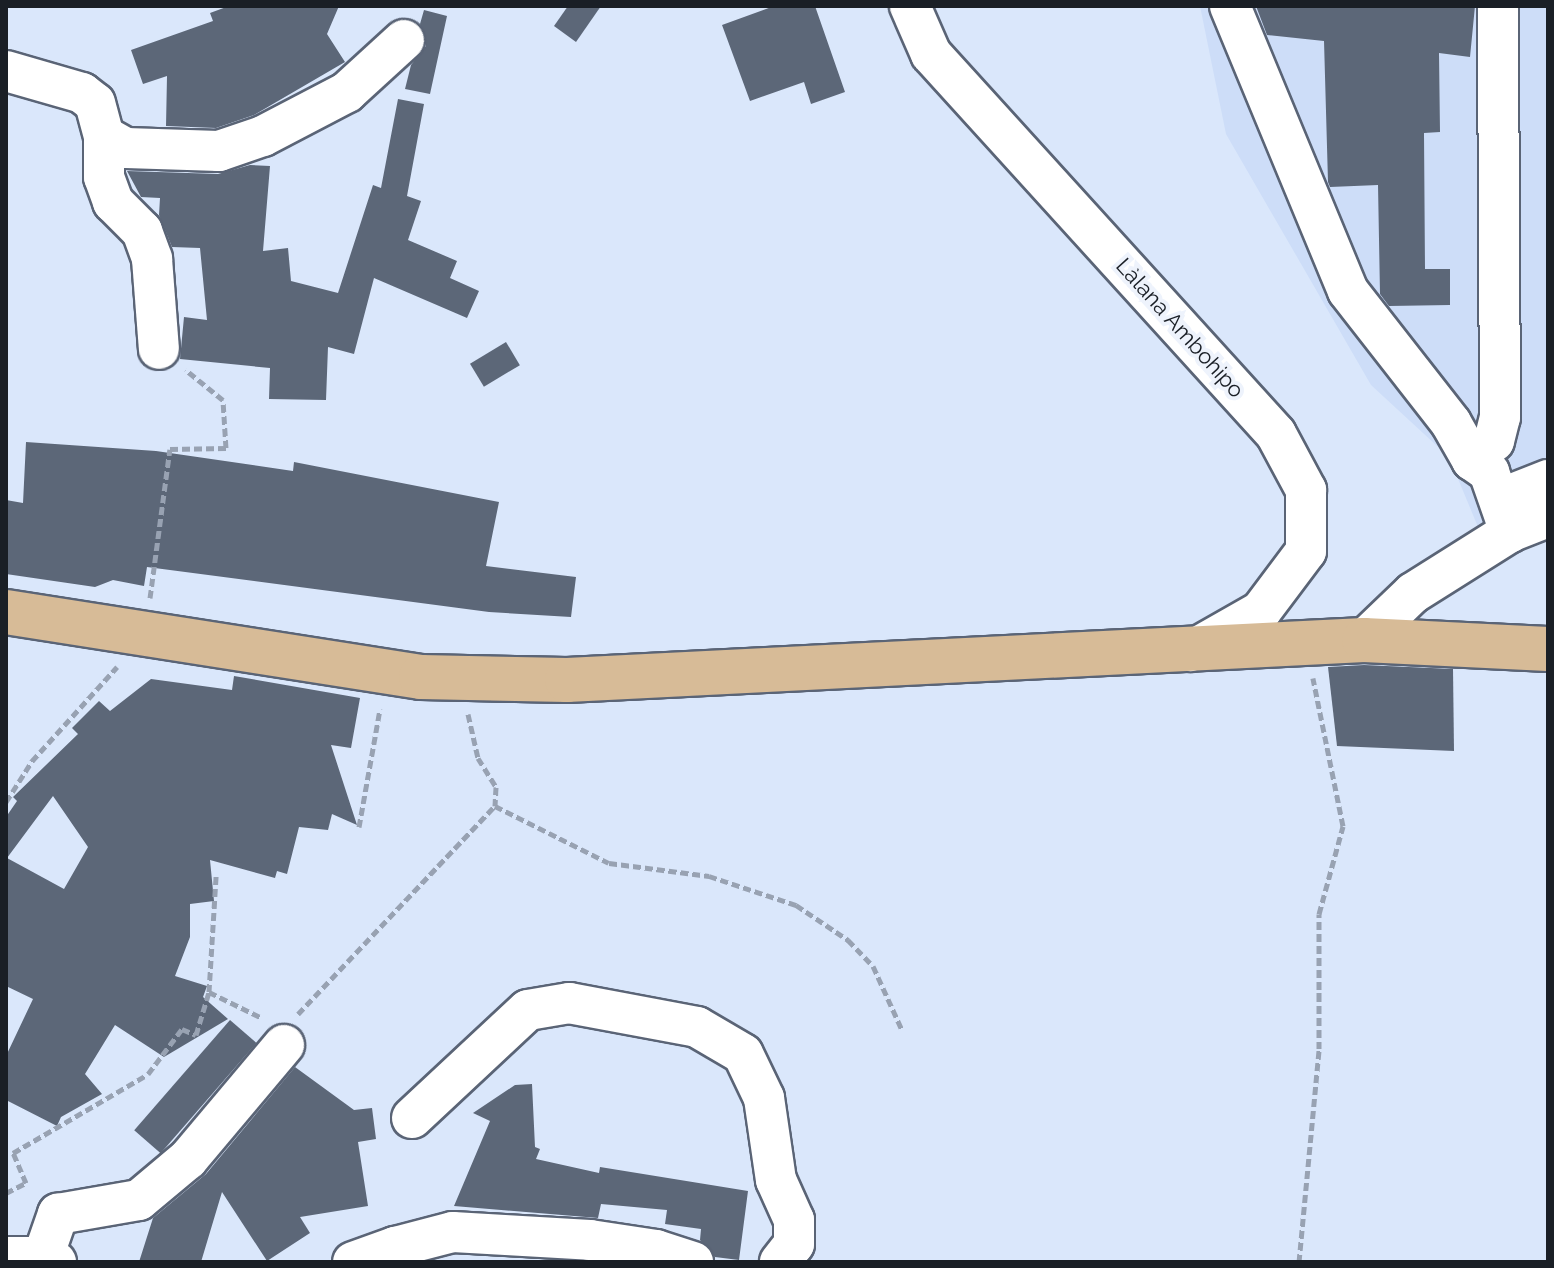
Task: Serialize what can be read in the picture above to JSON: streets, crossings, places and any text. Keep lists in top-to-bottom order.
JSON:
{
  "streets": {
    "street": ["Làlana Ambohipo"]
  }
}
